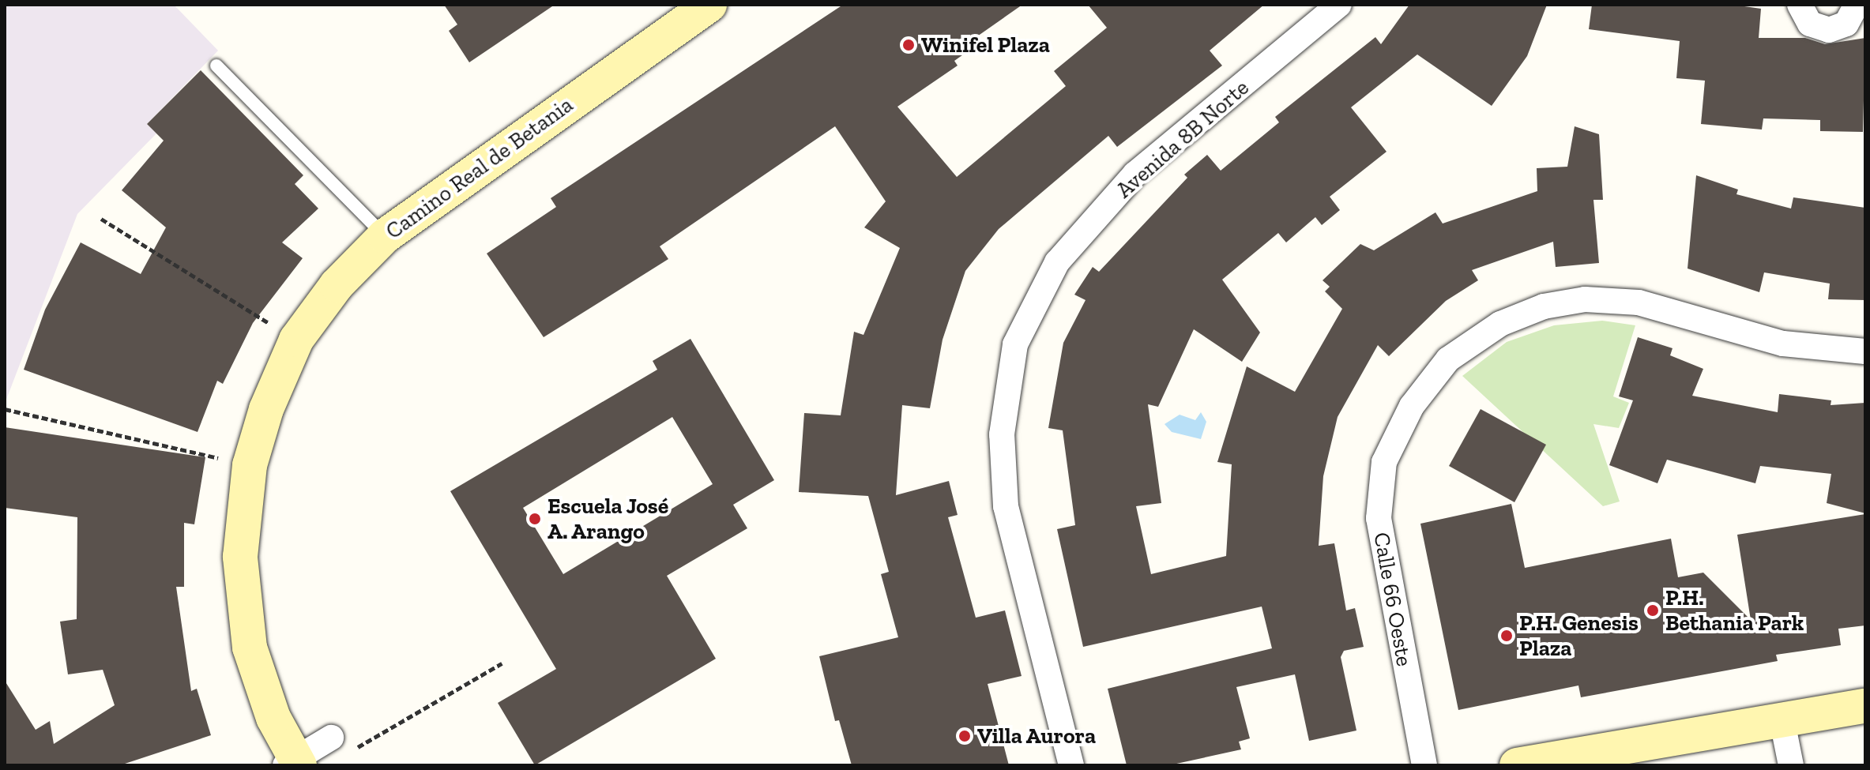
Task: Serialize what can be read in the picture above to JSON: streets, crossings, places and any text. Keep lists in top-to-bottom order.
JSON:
{
  "streets": {
    "street": ["Avenida 8B Norte", "Camino Real de Betania", "Calle 66 Oeste"]
  },
  "places": [
    "Winifel Plaza",
    "Escuela José A. Arango",
    "P.H. Bethania Park",
    "P.H. Genesis Plaza",
    "Villa Aurora"
  ]
}
